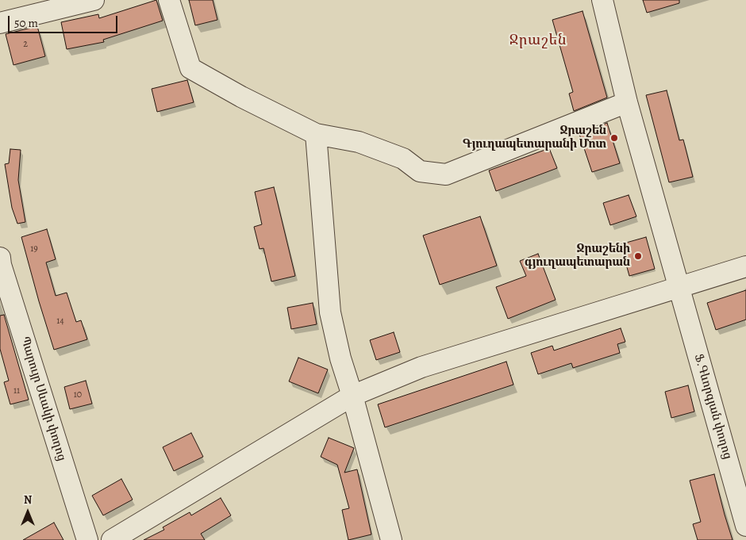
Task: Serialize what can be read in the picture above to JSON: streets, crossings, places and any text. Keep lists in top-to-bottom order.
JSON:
{
  "streets": {
    "street": ["Պարույր Սևակի փողոց", "Ֆ.Գևորգյան փողոց"]
  },
  "districts": ["Ջրաշեն"],
  "places": ["Ջրաշեն Գյուղապետարանի Մոտ", "Ջրաշենի գյուղապետարան"],
  "house_numbers": [
    "2",
    "19",
    "14",
    "11",
    "10"
  ],
  "scale_bar": "50 m",
  "north": "top"
}
